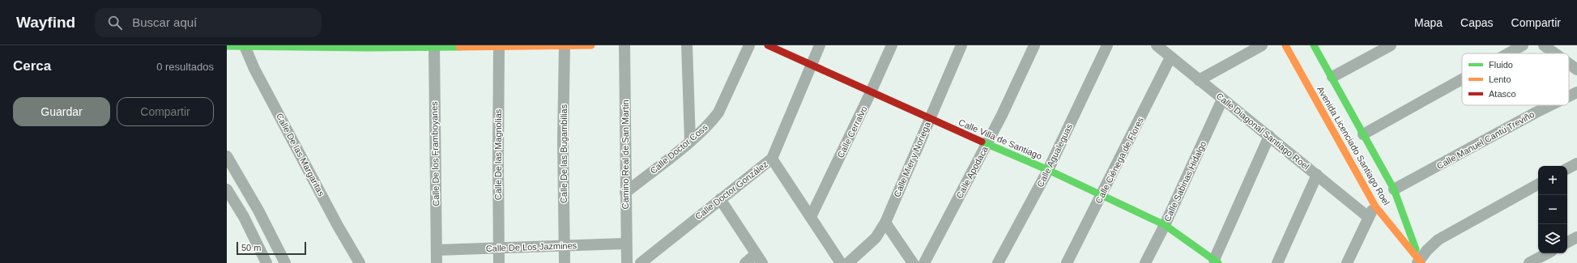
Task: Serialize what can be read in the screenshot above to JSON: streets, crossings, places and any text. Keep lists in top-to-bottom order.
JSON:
{
  "streets": {
    "street": [
      "Calle Diagonal Santiago Roel",
      "Calle Cerralvo",
      "Calle Villa de Santiago",
      "Calle Manuel Cantú Treviño",
      "Avenida Licenciado Santiago Roel",
      "Calle Doctor Coss",
      "Calle De los Framboyanes",
      "Calle De las Bugambilias",
      "Calle De las Margaritas",
      "Calle De las Magnolias",
      "Camino Real de San Martin",
      "Calle Agualeguas",
      "Calle Mier y Noriega",
      "Calle Ciénega de Flores",
      "Calle Apodaca",
      "Calle Sabinas Hidalgo",
      "Calle Doctor González",
      "Calle De Los Jazmines"
    ]
  },
  "crossings": [
    ["Calle Diagonal Santiago Roel", "Calle Ciénega de Flores"],
    ["Calle Diagonal Santiago Roel", "Calle Sabinas Hidalgo"],
    ["Calle Cerralvo", "Calle Villa de Santiago"],
    ["Calle Villa de Santiago", "Calle Agualeguas"],
    ["Calle Villa de Santiago", "Calle Mier y Noriega"],
    ["Calle Villa de Santiago", "Calle Ciénega de Flores"],
    ["Calle Villa de Santiago", "Calle Apodaca"],
    ["Calle Villa de Santiago", "Calle Sabinas Hidalgo"],
    ["Calle Villa de Santiago", "Calle Doctor González"],
    ["Calle Manuel Cantú Treviño", "Avenida Licenciado Santiago Roel"],
    ["Calle Doctor Coss", "Camino Real de San Martin"],
    ["Calle De los Framboyanes", "Calle De Los Jazmines"],
    ["Calle De las Bugambilias", "Calle De Los Jazmines"],
    ["Calle De las Magnolias", "Calle De Los Jazmines"],
    ["Camino Real de San Martin", "Calle De Los Jazmines"]
  ],
  "legend": ["Fluido", "Lento", "Atasco"],
  "scale_bar": "50 m",
  "page": {
    "header": "Wayfind",
    "search": "Buscar aquí",
    "nav": ["Mapa", "Capas", "Compartir"],
    "heading": ["Cerca", "0 resultados"],
    "buttons": ["Guardar", "Compartir"],
    "map_buttons": ["+", "−"],
    "scale": "50 m"
  }
}
